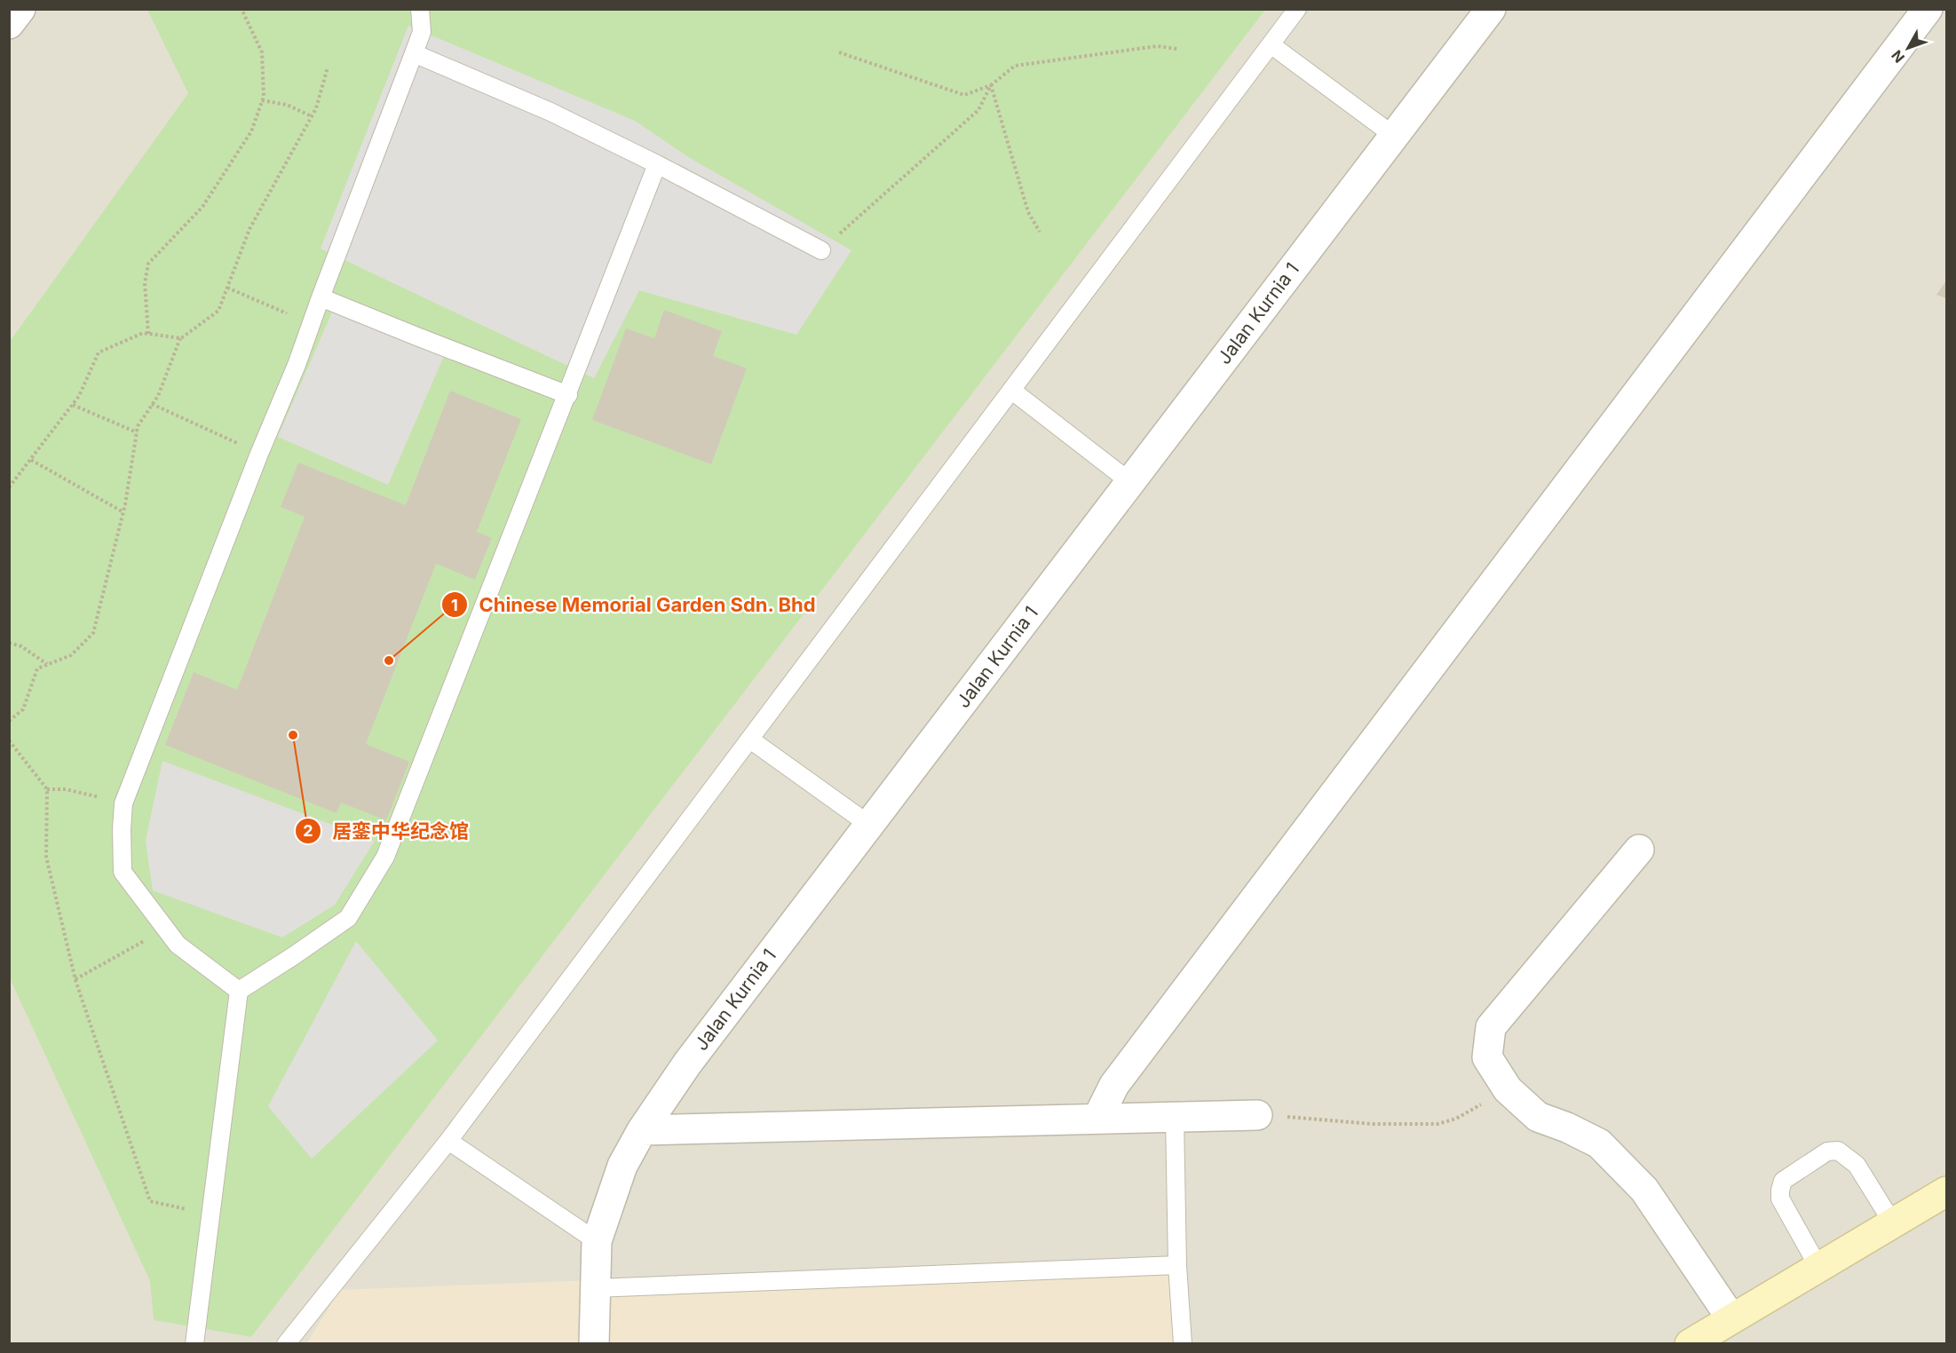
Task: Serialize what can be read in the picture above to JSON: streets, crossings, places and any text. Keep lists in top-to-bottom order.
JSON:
{
  "streets": {
    "street": ["Jalan Kurnia 1"]
  },
  "places": ["Chinese Memorial Garden Sdn. Bhd", "居銮中华纪念馆"],
  "north": "bottom left"
}
